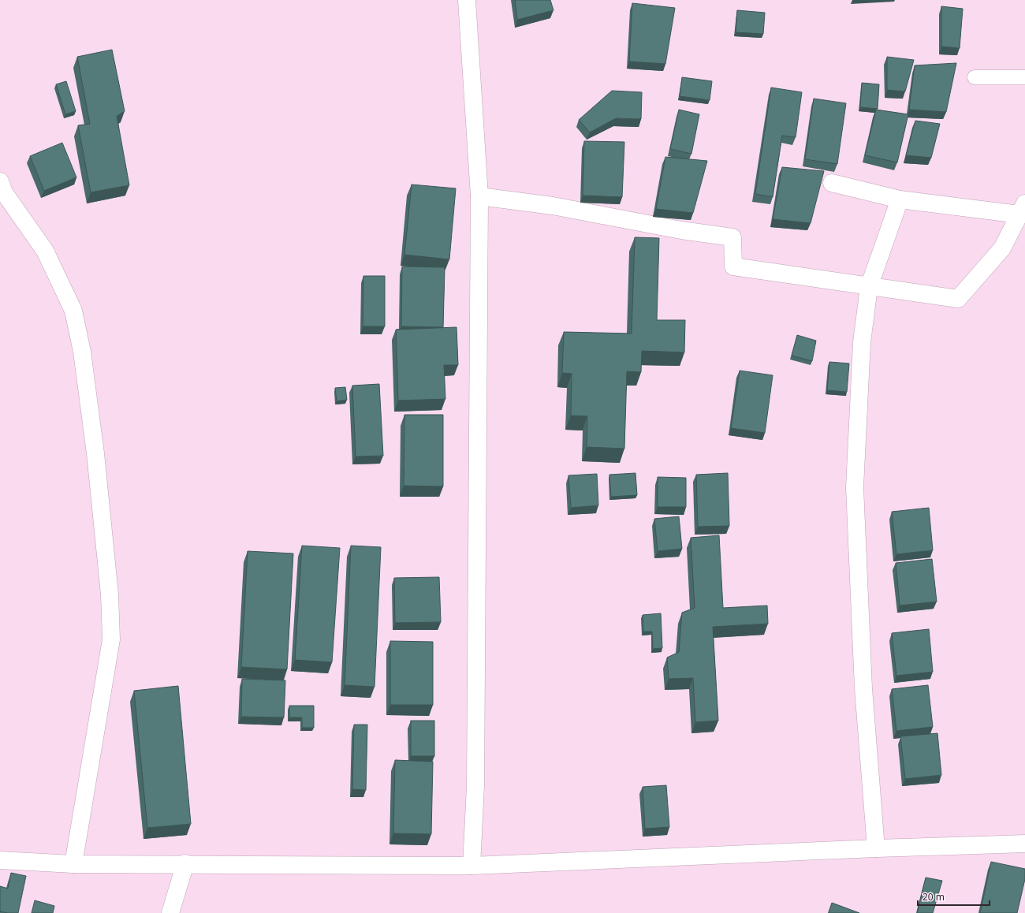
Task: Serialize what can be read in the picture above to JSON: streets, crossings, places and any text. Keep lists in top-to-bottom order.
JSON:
{
  "scale_bar": "20 m"
}
